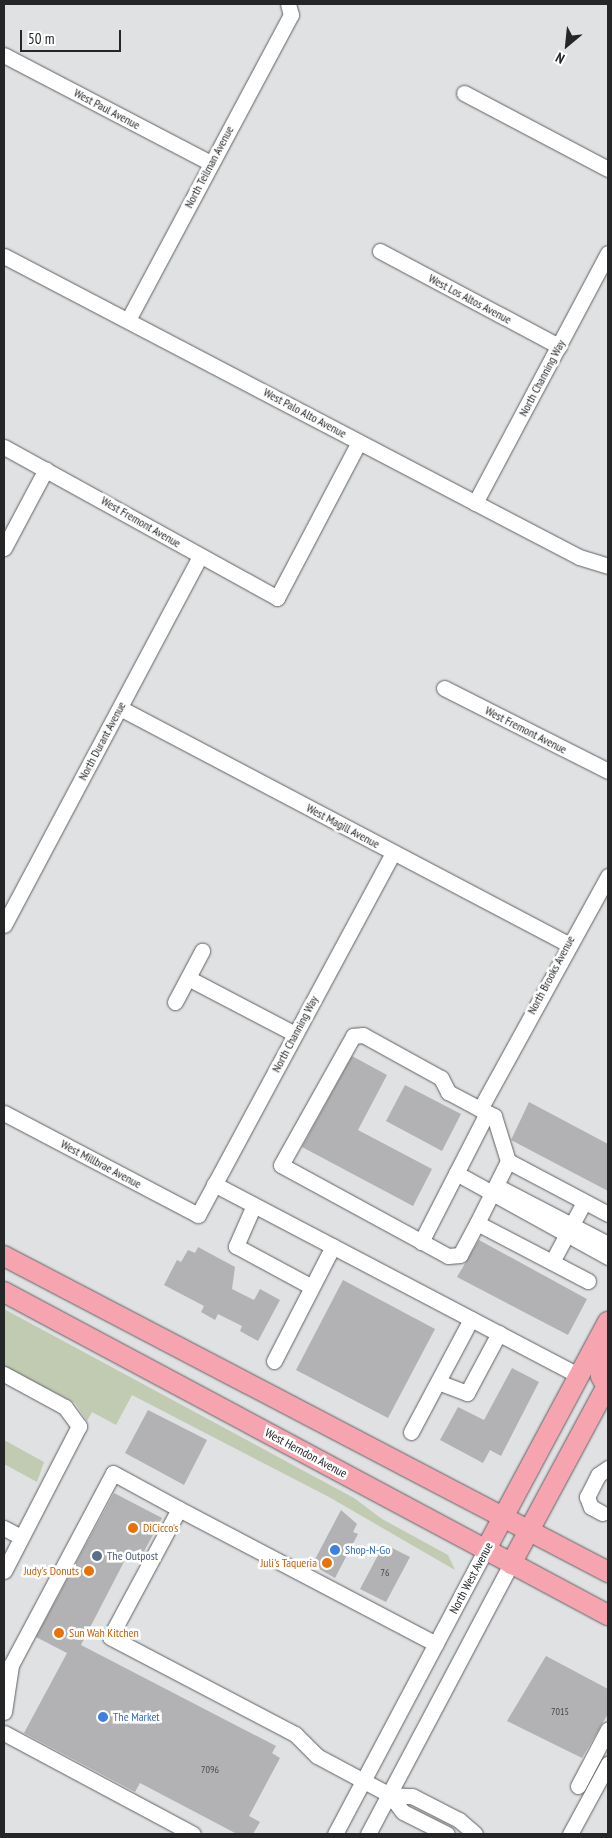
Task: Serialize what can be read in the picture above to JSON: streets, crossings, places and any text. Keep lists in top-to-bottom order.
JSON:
{
  "streets": {
    "main road": ["West Herndon Avenue", "North West Avenue"],
    "street": [
      "West Paul Avenue",
      "North Teilman Avenue",
      "West Los Altos Avenue",
      "North Channing Way",
      "West Palo Alto Avenue",
      "West Fremont Avenue",
      "North Durant Avenue",
      "West Magill Avenue",
      "North Brooks Avenue",
      "West Millbrae Avenue"
    ]
  },
  "crossings": [
    ["West Paul Avenue", "North Teilman Avenue"],
    ["North Teilman Avenue", "West Palo Alto Avenue"],
    ["West Los Altos Avenue", "North Channing Way"],
    ["North Channing Way", "West Palo Alto Avenue"],
    ["North Channing Way", "West Magill Avenue"],
    ["North Channing Way", "West Millbrae Avenue"],
    ["West Palo Alto Avenue", "West Fremont Avenue"],
    ["West Fremont Avenue", "North Durant Avenue"],
    ["North Durant Avenue", "West Magill Avenue"],
    ["West Magill Avenue", "North Brooks Avenue"],
    ["West Herndon Avenue", "North West Avenue"]
  ],
  "places": [
    "DiCicco's",
    "Shop-N-Go",
    "The Outpost",
    "Juli's Taqueria",
    "Judy's Donuts",
    "Sun Wah Kitchen",
    "The Market"
  ],
  "house_numbers": ["76", "7015", "7096"],
  "scale_bar": "50 m",
  "north": "bottom left"
}
